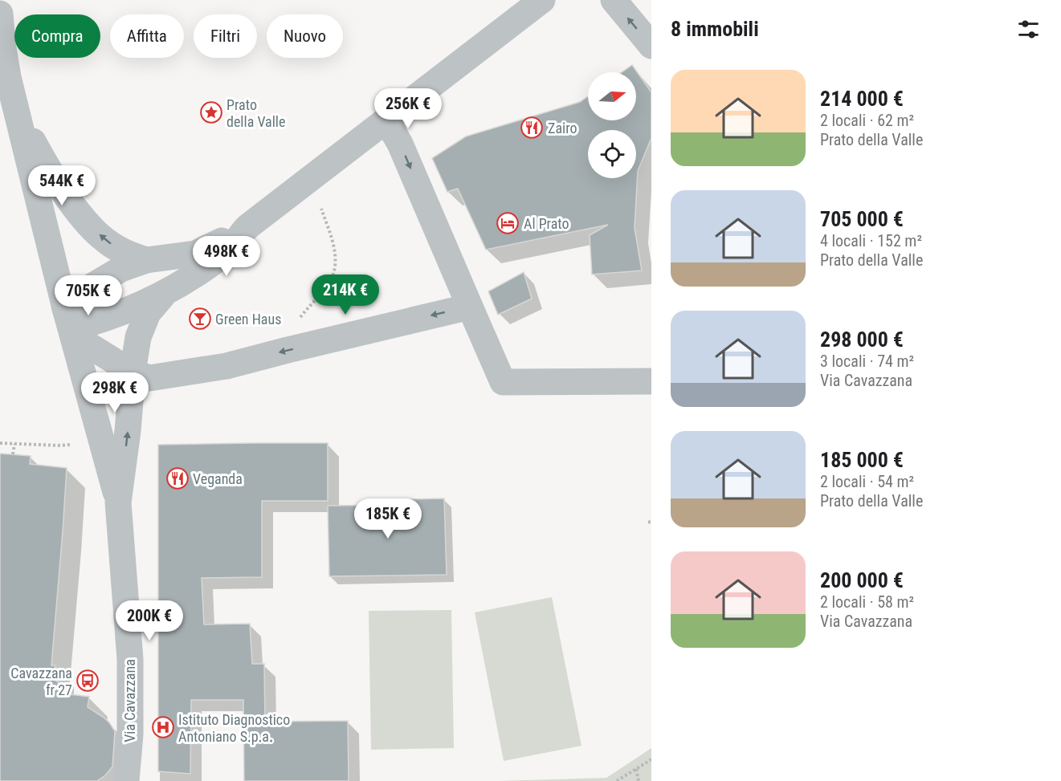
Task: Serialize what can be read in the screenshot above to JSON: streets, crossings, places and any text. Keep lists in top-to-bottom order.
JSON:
{
  "streets": {
    "street": ["Via Cavazzana"]
  },
  "places": {
    "place": ["Prato della Valle"],
    "restaurant": ["Zairo", "Veganda"],
    "hotel": ["Al Prato"],
    "bar": ["Green Haus"],
    "bus stop": ["Cavazzana fr 27"],
    "hospital": ["Istituto Diagnostico Antoniano S.p.a."]
  },
  "north": "right",
  "page": {
    "heading": "8 immobili",
    "chip": [
      "Compra",
      "Affitta",
      "Filtri",
      "Nuovo"
    ],
    "list": [
      {
        "name": "214 000 €",
        "note": "2 locali · 62 m² · Prato della Valle"
      },
      {
        "name": "705 000 €",
        "note": "4 locali · 152 m² · Prato della Valle"
      },
      {
        "name": "298 000 €",
        "note": "3 locali · 74 m² · Via Cavazzana"
      },
      {
        "name": "185 000 €",
        "note": "2 locali · 54 m² · Prato della Valle"
      },
      {
        "name": "200 000 €",
        "note": "2 locali · 58 m² · Via Cavazzana"
      }
    ],
    "price": [
      "256K €",
      "544K €",
      "498K €",
      "214K €",
      "705K €",
      "298K €",
      "185K €",
      "200K €"
    ]
  }
}
